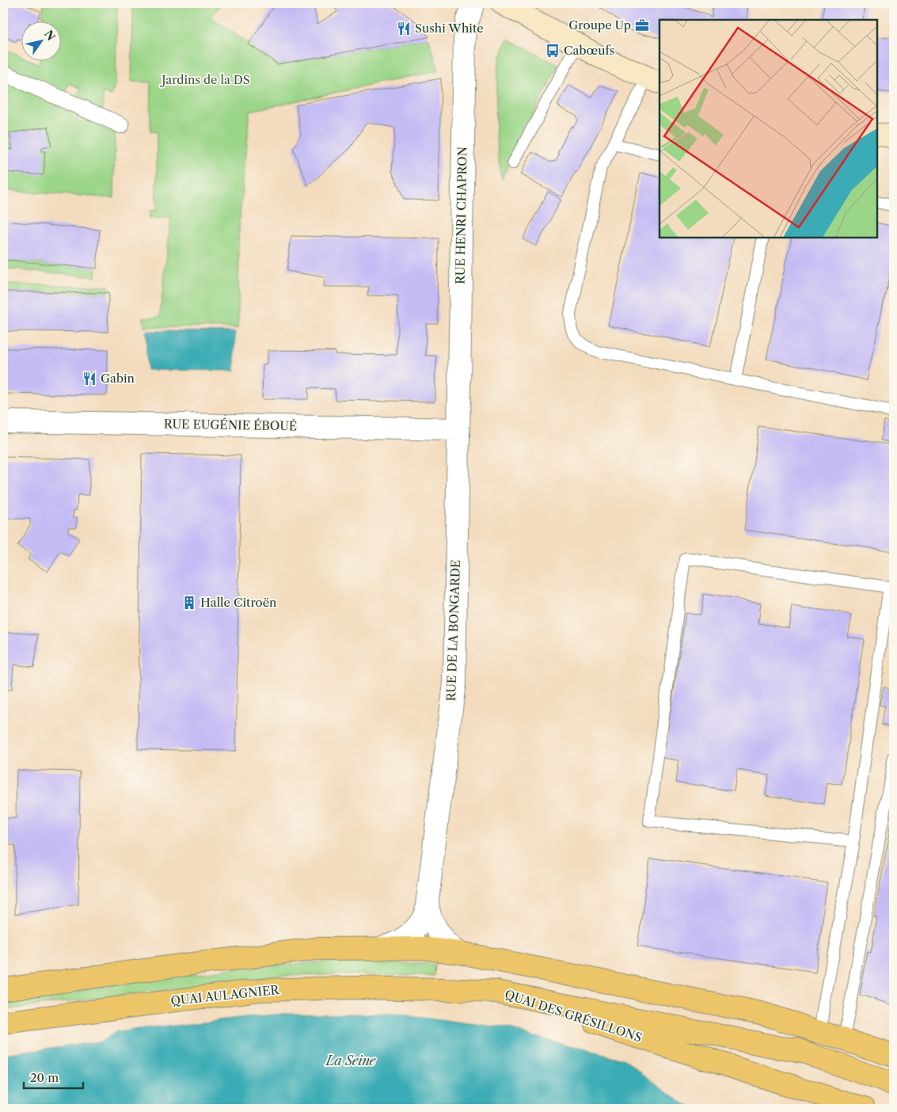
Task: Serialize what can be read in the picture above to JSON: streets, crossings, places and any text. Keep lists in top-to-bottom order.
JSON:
{
  "streets": {
    "main road": ["QUAI AULAGNIER", "QUAI DES GRÉSILLONS"],
    "street": ["RUE HENRI CHAPRON", "RUE EUGÉNIE ÉBOUÉ", "RUE DE LA BONGARDE"]
  },
  "crossings": [
    ["RUE HENRI CHAPRON", "RUE EUGÉNIE ÉBOUÉ"],
    ["RUE HENRI CHAPRON", "RUE DE LA BONGARDE"],
    ["RUE EUGÉNIE ÉBOUÉ", "RUE DE LA BONGARDE"],
    ["QUAI AULAGNIER", "QUAI DES GRÉSILLONS"]
  ],
  "water": ["La Seine"],
  "parks": ["Jardins de la DS"],
  "places": {
    "office": ["Groupe Up"],
    "restaurant": ["Sushi White", "Gabin"],
    "bus stop": ["Cabœufs"],
    "building": ["Halle Citroën"]
  },
  "scale_bar": "20 m",
  "north": "top right"
}
